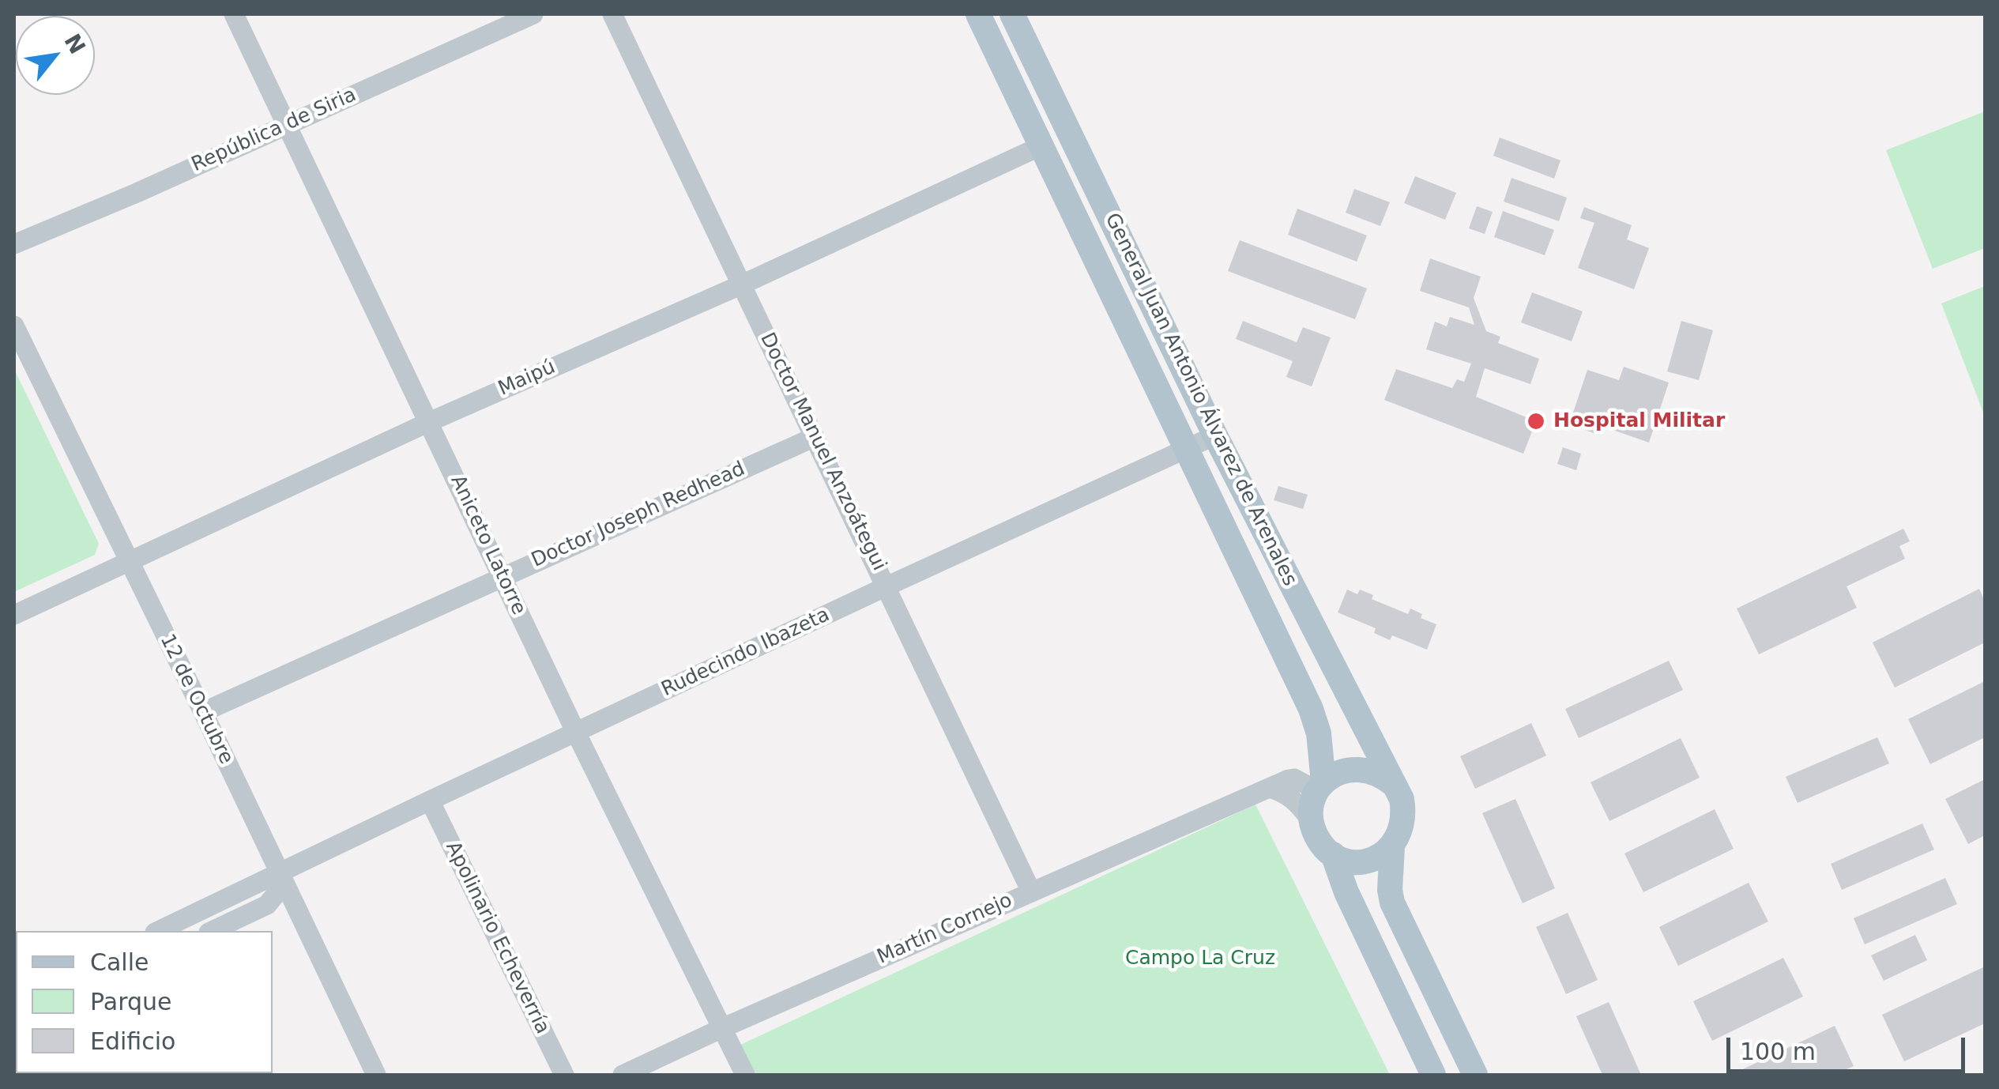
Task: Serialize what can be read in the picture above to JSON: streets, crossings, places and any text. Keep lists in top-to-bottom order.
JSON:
{
  "streets": {
    "main road": ["General Juan Antonio Álvarez de Arenales"],
    "street": [
      "República de Siria",
      "Maipú",
      "Doctor Manuel Anzoátegui",
      "Doctor Joseph Redhead",
      "Aniceto Latorre",
      "Rudecindo Ibazeta",
      "12 de Octubre",
      "Martín Cornejo",
      "Apolinario Echeverría"
    ]
  },
  "crossings": [
    ["República de Siria", "Aniceto Latorre"],
    ["Maipú", "General Juan Antonio Álvarez de Arenales"],
    ["Maipú", "Doctor Manuel Anzoátegui"],
    ["Maipú", "Aniceto Latorre"],
    ["Maipú", "12 de Octubre"],
    ["General Juan Antonio Álvarez de Arenales", "Rudecindo Ibazeta"],
    ["General Juan Antonio Álvarez de Arenales", "Martín Cornejo"],
    ["Doctor Manuel Anzoátegui", "Doctor Joseph Redhead"],
    ["Doctor Manuel Anzoátegui", "Rudecindo Ibazeta"],
    ["Doctor Manuel Anzoátegui", "Martín Cornejo"],
    ["Doctor Joseph Redhead", "Aniceto Latorre"],
    ["Doctor Joseph Redhead", "12 de Octubre"],
    ["Aniceto Latorre", "Rudecindo Ibazeta"],
    ["Aniceto Latorre", "Martín Cornejo"],
    ["Rudecindo Ibazeta", "12 de Octubre"],
    ["Rudecindo Ibazeta", "Apolinario Echeverría"]
  ],
  "parks": ["Campo La Cruz"],
  "places": ["Hospital Militar"],
  "legend": ["Calle", "Parque", "Edificio"],
  "scale_bar": "100 m",
  "north": "top right"
}
